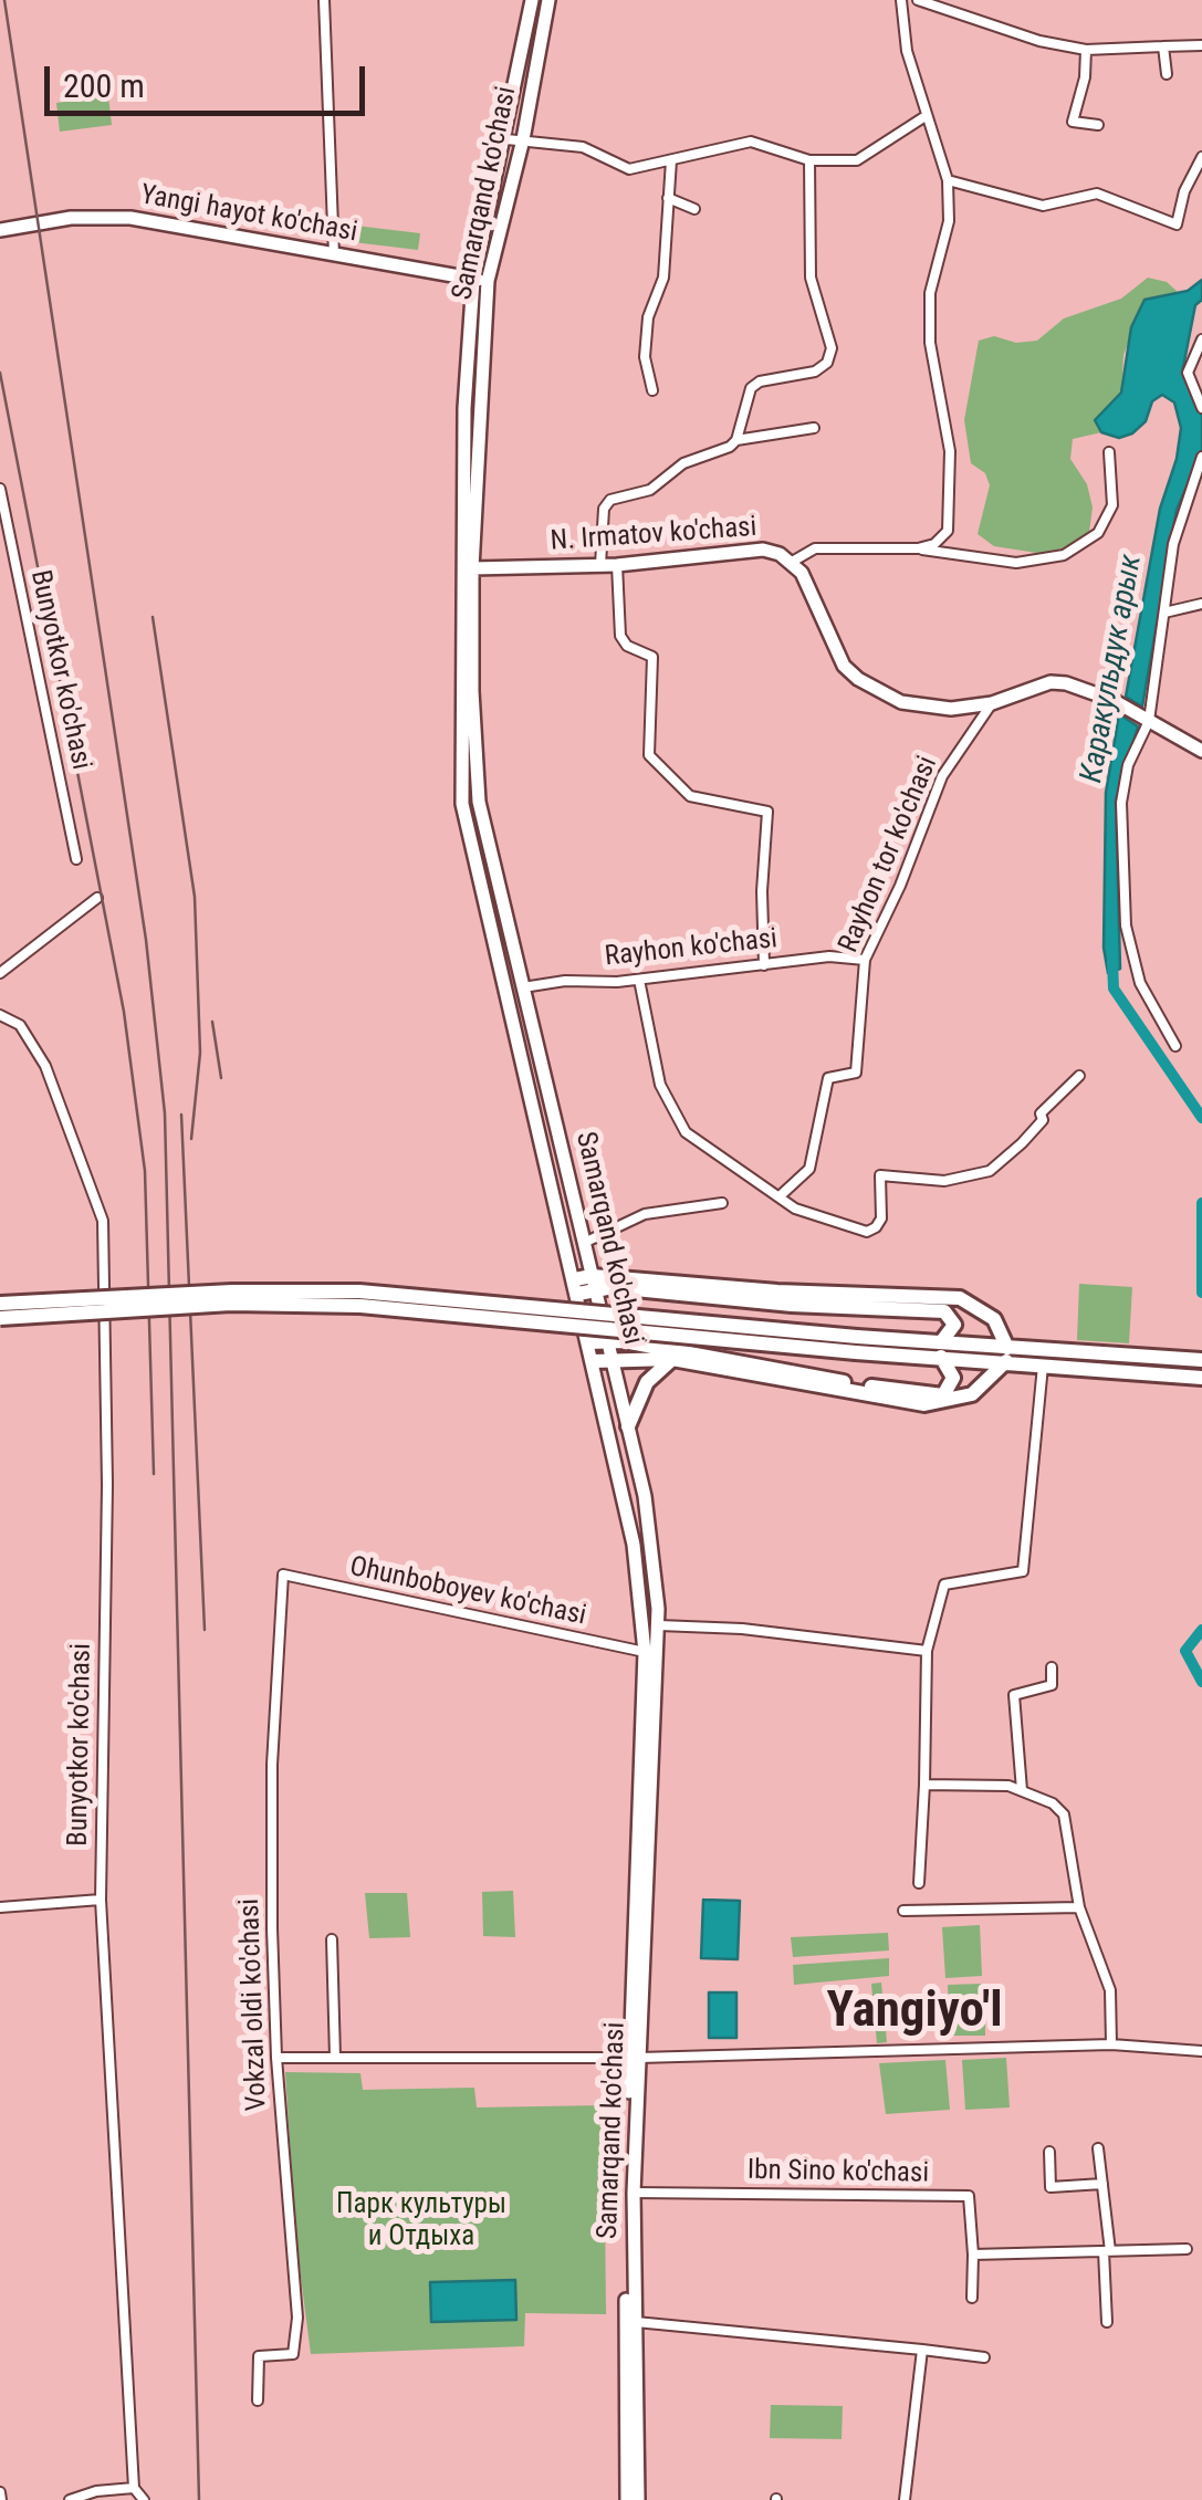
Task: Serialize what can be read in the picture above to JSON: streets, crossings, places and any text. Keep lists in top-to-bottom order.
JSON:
{
  "streets": {
    "main road": ["Samarqand ko'chasi", "Yangi hayot ko'chasi", "N. Irmatov ko'chasi"],
    "street": [
      "Bunyotkor ko'chasi",
      "Rayhon tor ko'chasi",
      "Rayhon ko'chasi",
      "Ohunboboyev ko'chasi",
      "Vokzal oldi ko'chasi",
      "Ibn Sino ko'chasi"
    ]
  },
  "crossings": [
    ["Samarqand ko'chasi", "Yangi hayot ko'chasi"],
    ["Samarqand ko'chasi", "N. Irmatov ko'chasi"],
    ["Samarqand ko'chasi", "Rayhon ko'chasi"],
    ["Samarqand ko'chasi", "Ohunboboyev ko'chasi"],
    ["Samarqand ko'chasi", "Ibn Sino ko'chasi"],
    ["N. Irmatov ko'chasi", "Rayhon tor ko'chasi"],
    ["Rayhon tor ko'chasi", "Rayhon ko'chasi"],
    ["Ohunboboyev ko'chasi", "Vokzal oldi ko'chasi"]
  ],
  "districts": ["Yangiyo'l"],
  "water": ["Каракульдук арык"],
  "parks": ["Парк культуры и Отдыха"],
  "scale_bar": "200 m"
}
